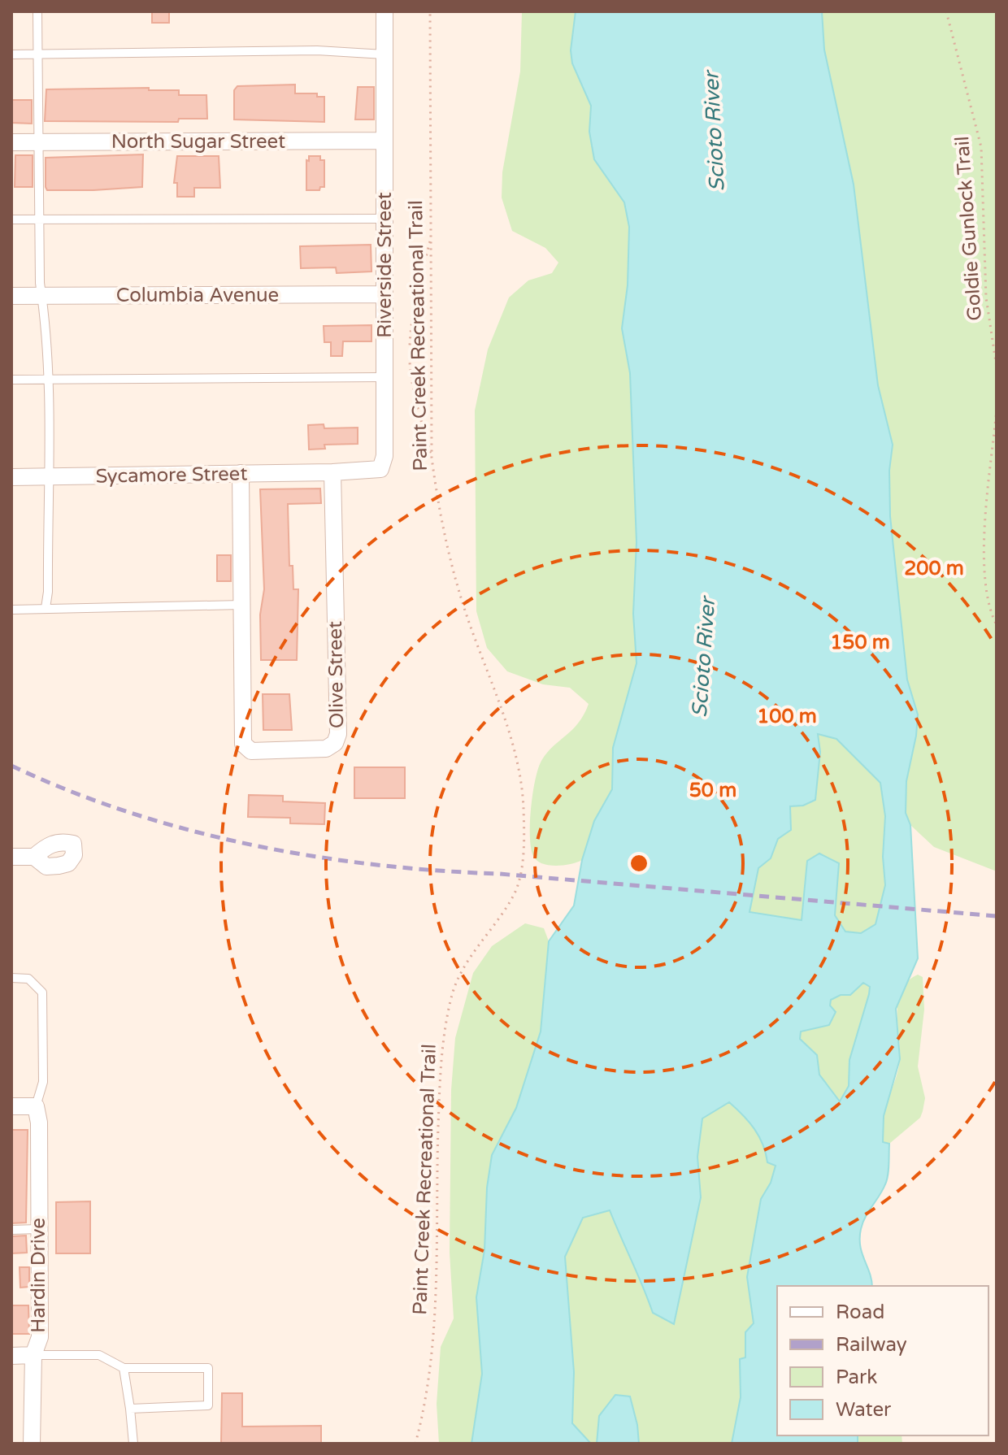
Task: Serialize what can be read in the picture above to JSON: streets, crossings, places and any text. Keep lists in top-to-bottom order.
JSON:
{
  "streets": {
    "street": [
      "North Sugar Street",
      "Riverside Street",
      "Columbia Avenue",
      "Sycamore Street",
      "Olive Street",
      "Hardin Drive"
    ],
    "path": ["Goldie Gunlock Trail", "Paint Creek Recreational Trail"]
  },
  "crossings": [
    ["North Sugar Street", "Riverside Street"],
    ["Riverside Street", "Columbia Avenue"],
    ["Riverside Street", "Sycamore Street"],
    ["Riverside Street", "Olive Street"],
    ["Sycamore Street", "Olive Street"]
  ],
  "water": ["Scioto River"],
  "legend": [
    "Road",
    "Railway",
    "Park",
    "Water"
  ],
  "rings": [
    "200 m",
    "150 m",
    "100 m",
    "50 m"
  ]
}
